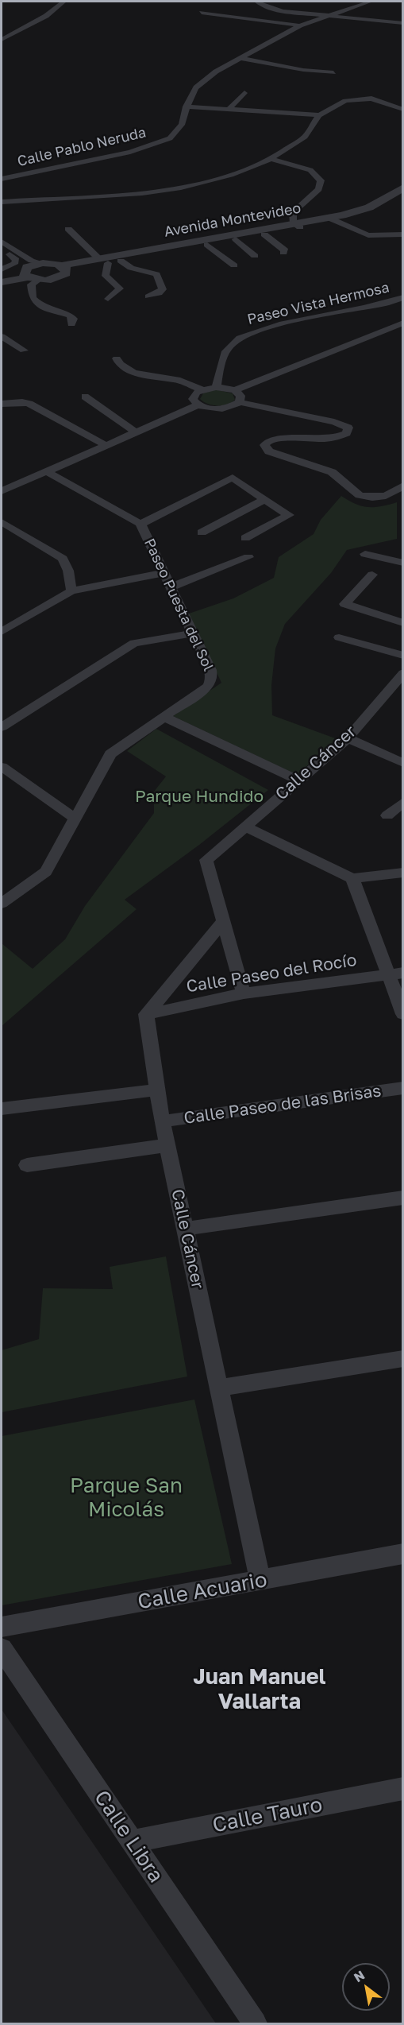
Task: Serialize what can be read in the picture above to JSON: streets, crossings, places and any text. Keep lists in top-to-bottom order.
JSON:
{
  "streets": {
    "street": [
      "Calle Pablo Neruda",
      "Avenida Montevideo",
      "Paseo Vista Hermosa",
      "Paseo Puesta del Sol",
      "Calle Cáncer",
      "Calle Paseo del Rocío",
      "Calle Paseo de las Brisas",
      "Calle Acuario",
      "Calle Tauro",
      "Calle Libra"
    ]
  },
  "crossings": [
    ["Calle Cáncer", "Calle Paseo del Rocío"],
    ["Calle Cáncer", "Calle Paseo de las Brisas"],
    ["Calle Cáncer", "Calle Acuario"],
    ["Calle Tauro", "Calle Libra"]
  ],
  "districts": ["Juan Manuel Vallarta"],
  "parks": ["Parque Hundido", "Parque San Micolás"],
  "north": "top left"
}
